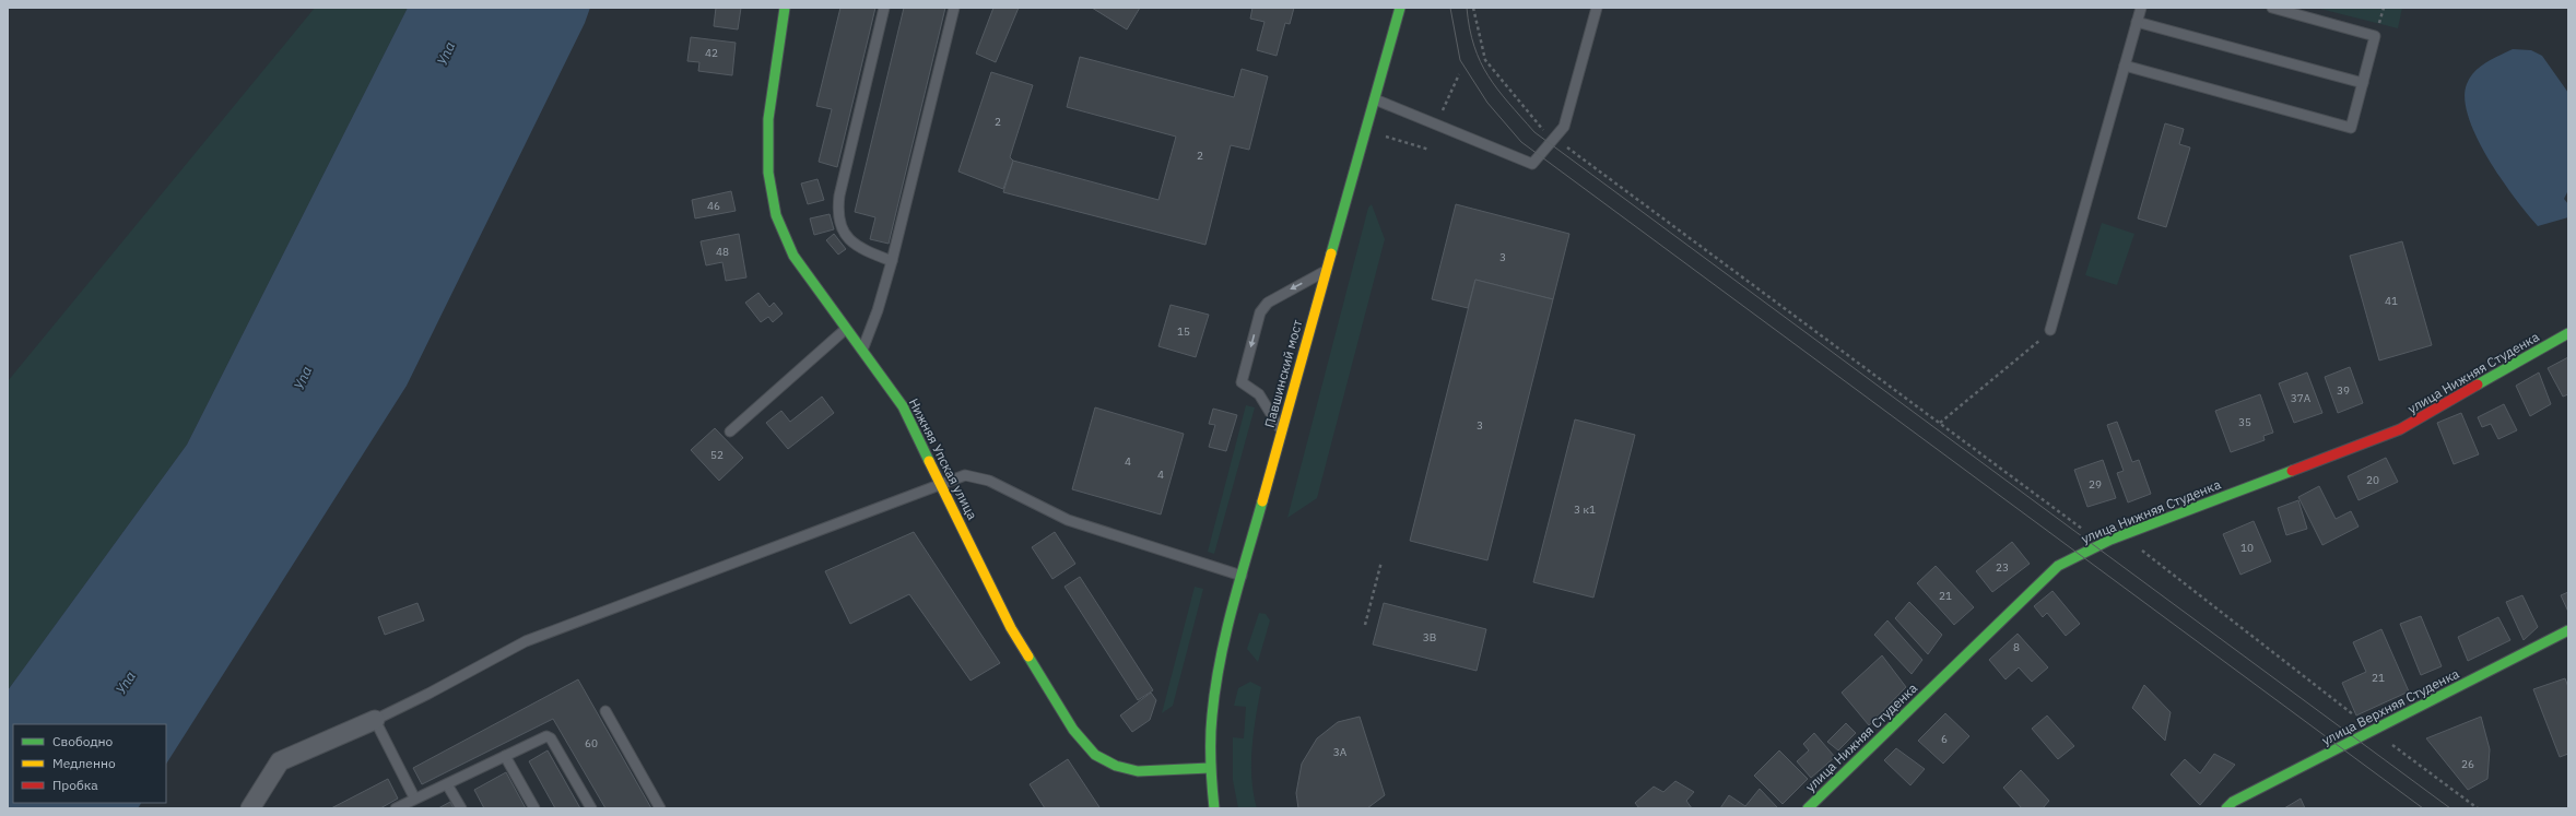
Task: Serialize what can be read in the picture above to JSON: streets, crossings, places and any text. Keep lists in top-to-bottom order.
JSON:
{
  "streets": {
    "street": [
      "улица Нижняя Cтуденкa",
      "Павшинский мост",
      "Нижняя Упская улица",
      "улица Верхняя Студенка"
    ]
  },
  "crossings": [
    ["Павшинский мост", "Нижняя Упская улица"]
  ],
  "water": ["Упа"],
  "house_numbers": [
    "42",
    "2",
    "2",
    "46",
    "48",
    "3",
    "41",
    "15",
    "39",
    "37А",
    "35",
    "3",
    "52",
    "4",
    "4",
    "20",
    "29",
    "3 к1",
    "10",
    "23",
    "21",
    "3В",
    "8",
    "21",
    "6",
    "60",
    "3А",
    "26"
  ],
  "legend": ["Свободно", "Медленно", "Пробка"]
}
